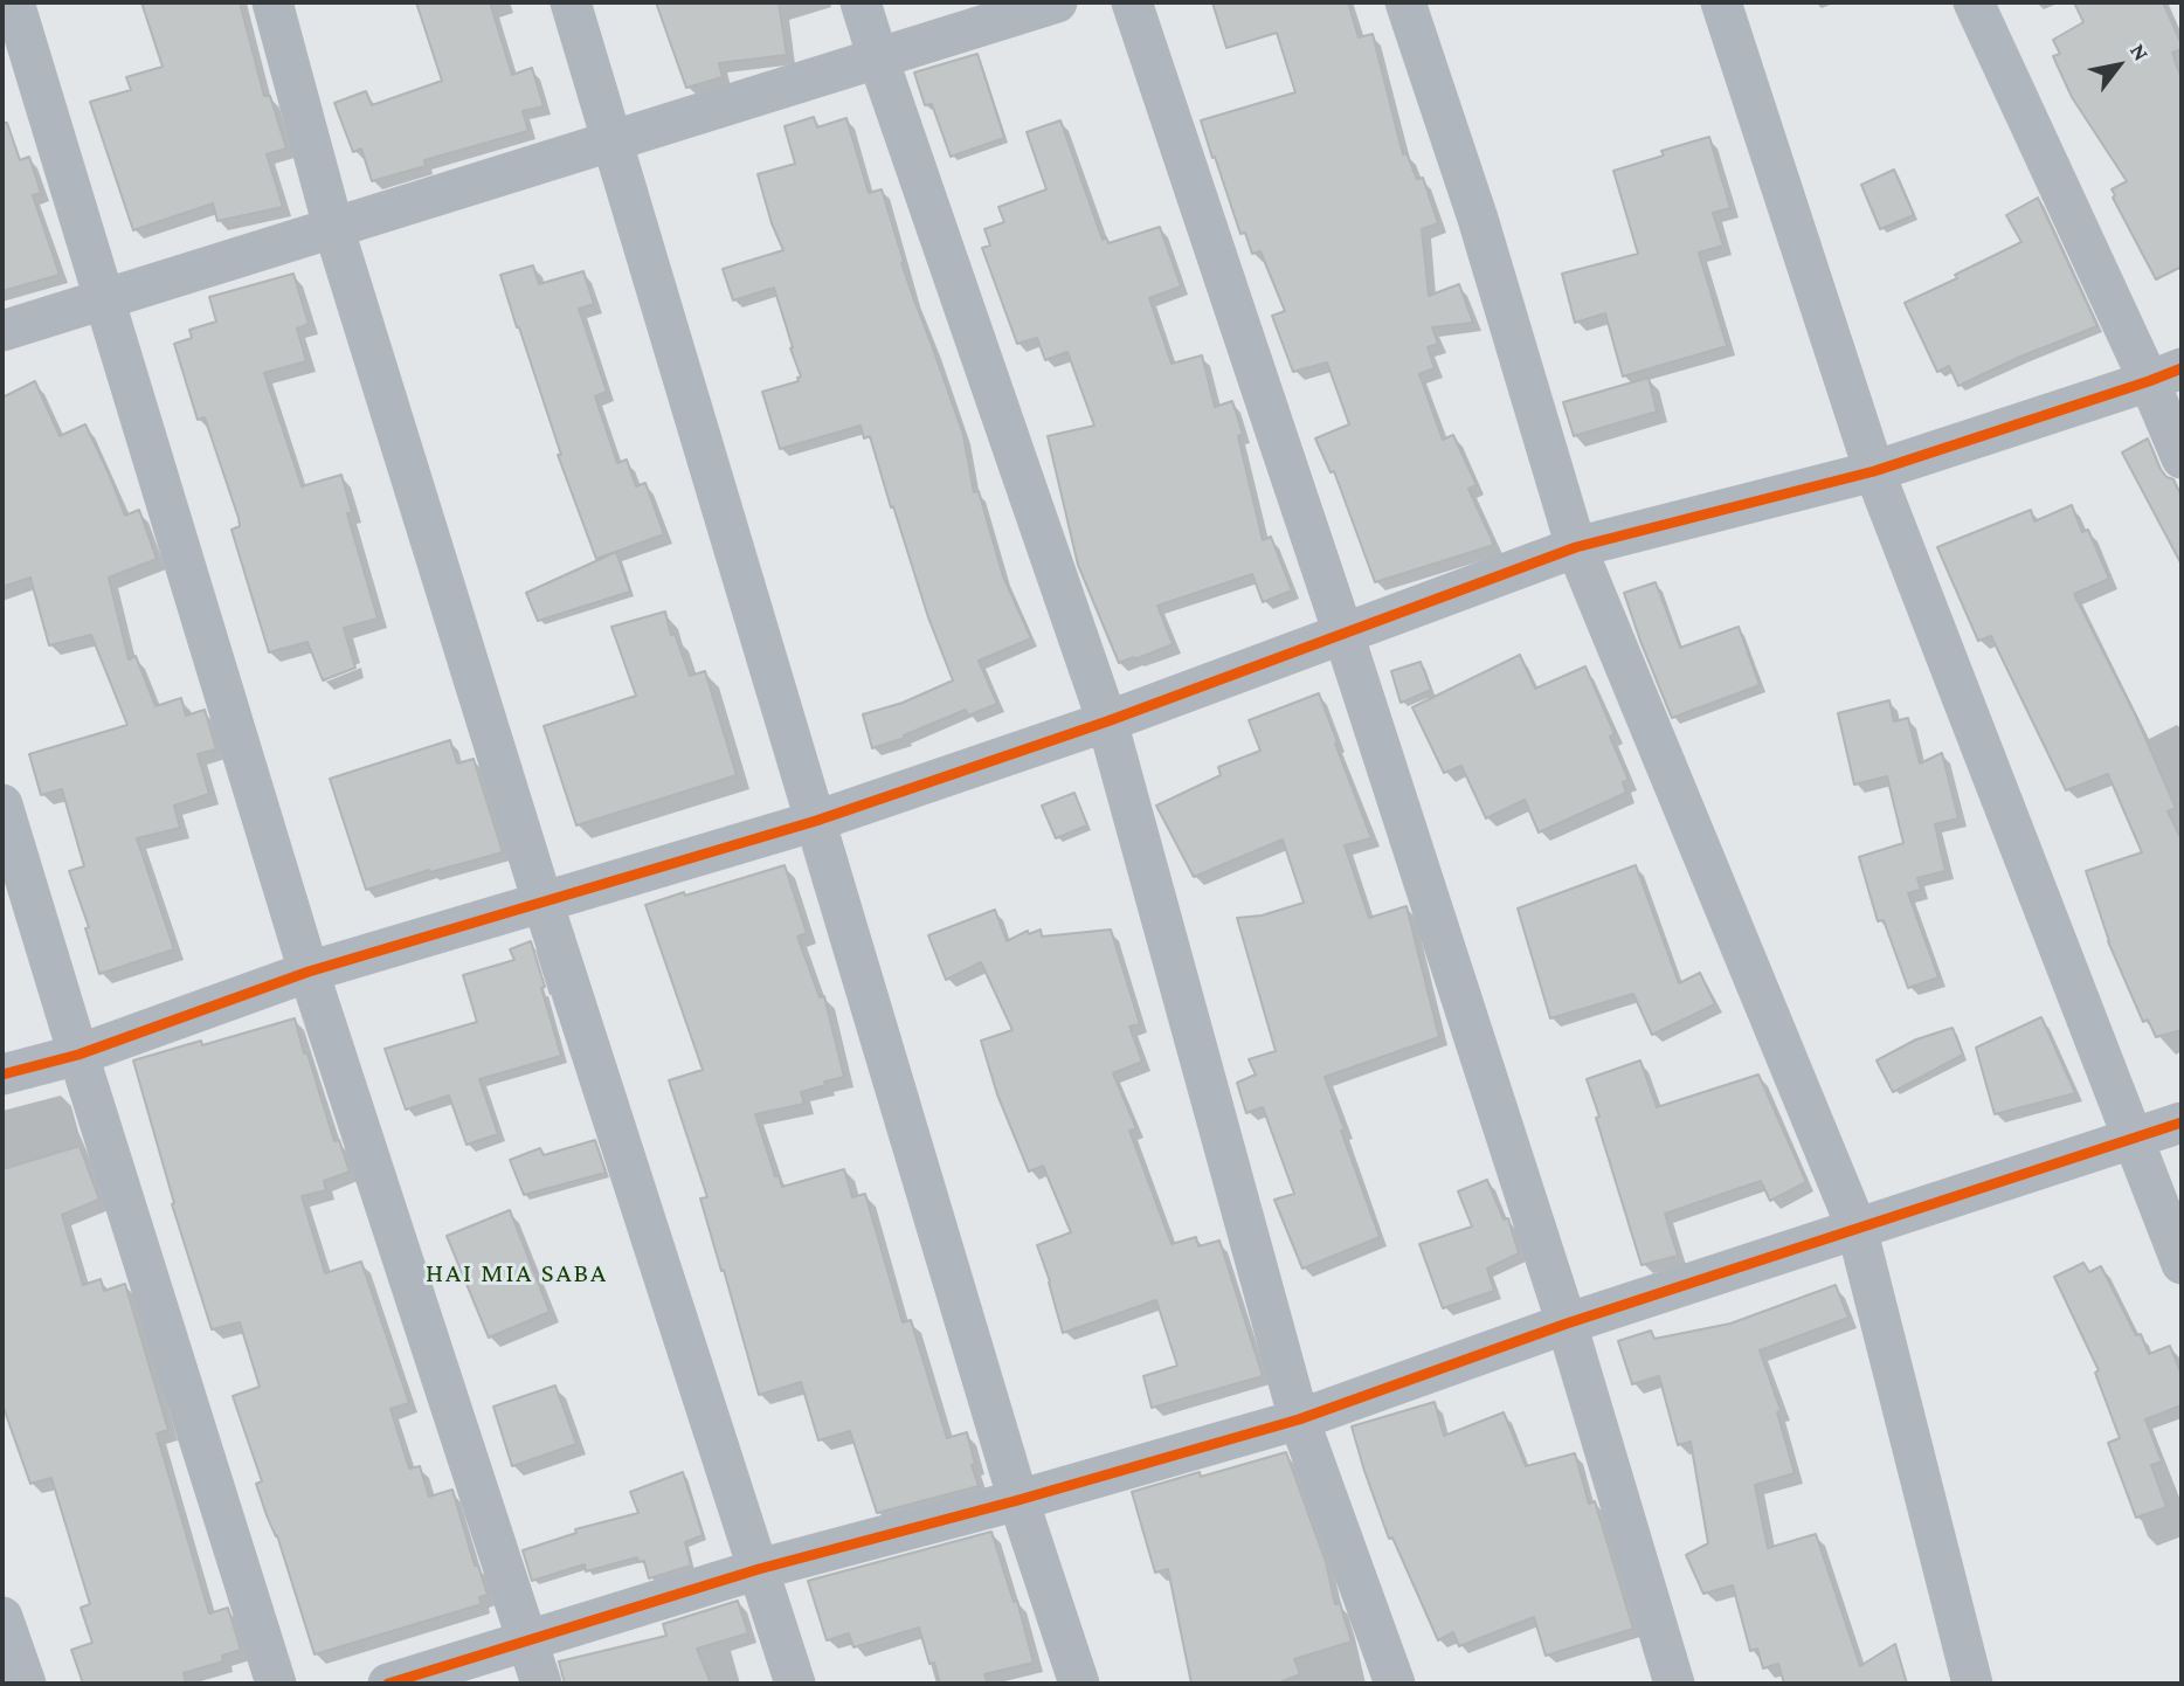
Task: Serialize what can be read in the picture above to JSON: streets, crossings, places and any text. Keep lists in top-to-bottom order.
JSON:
{
  "districts": ["HAI MIA SABA"],
  "north": "top right"
}
